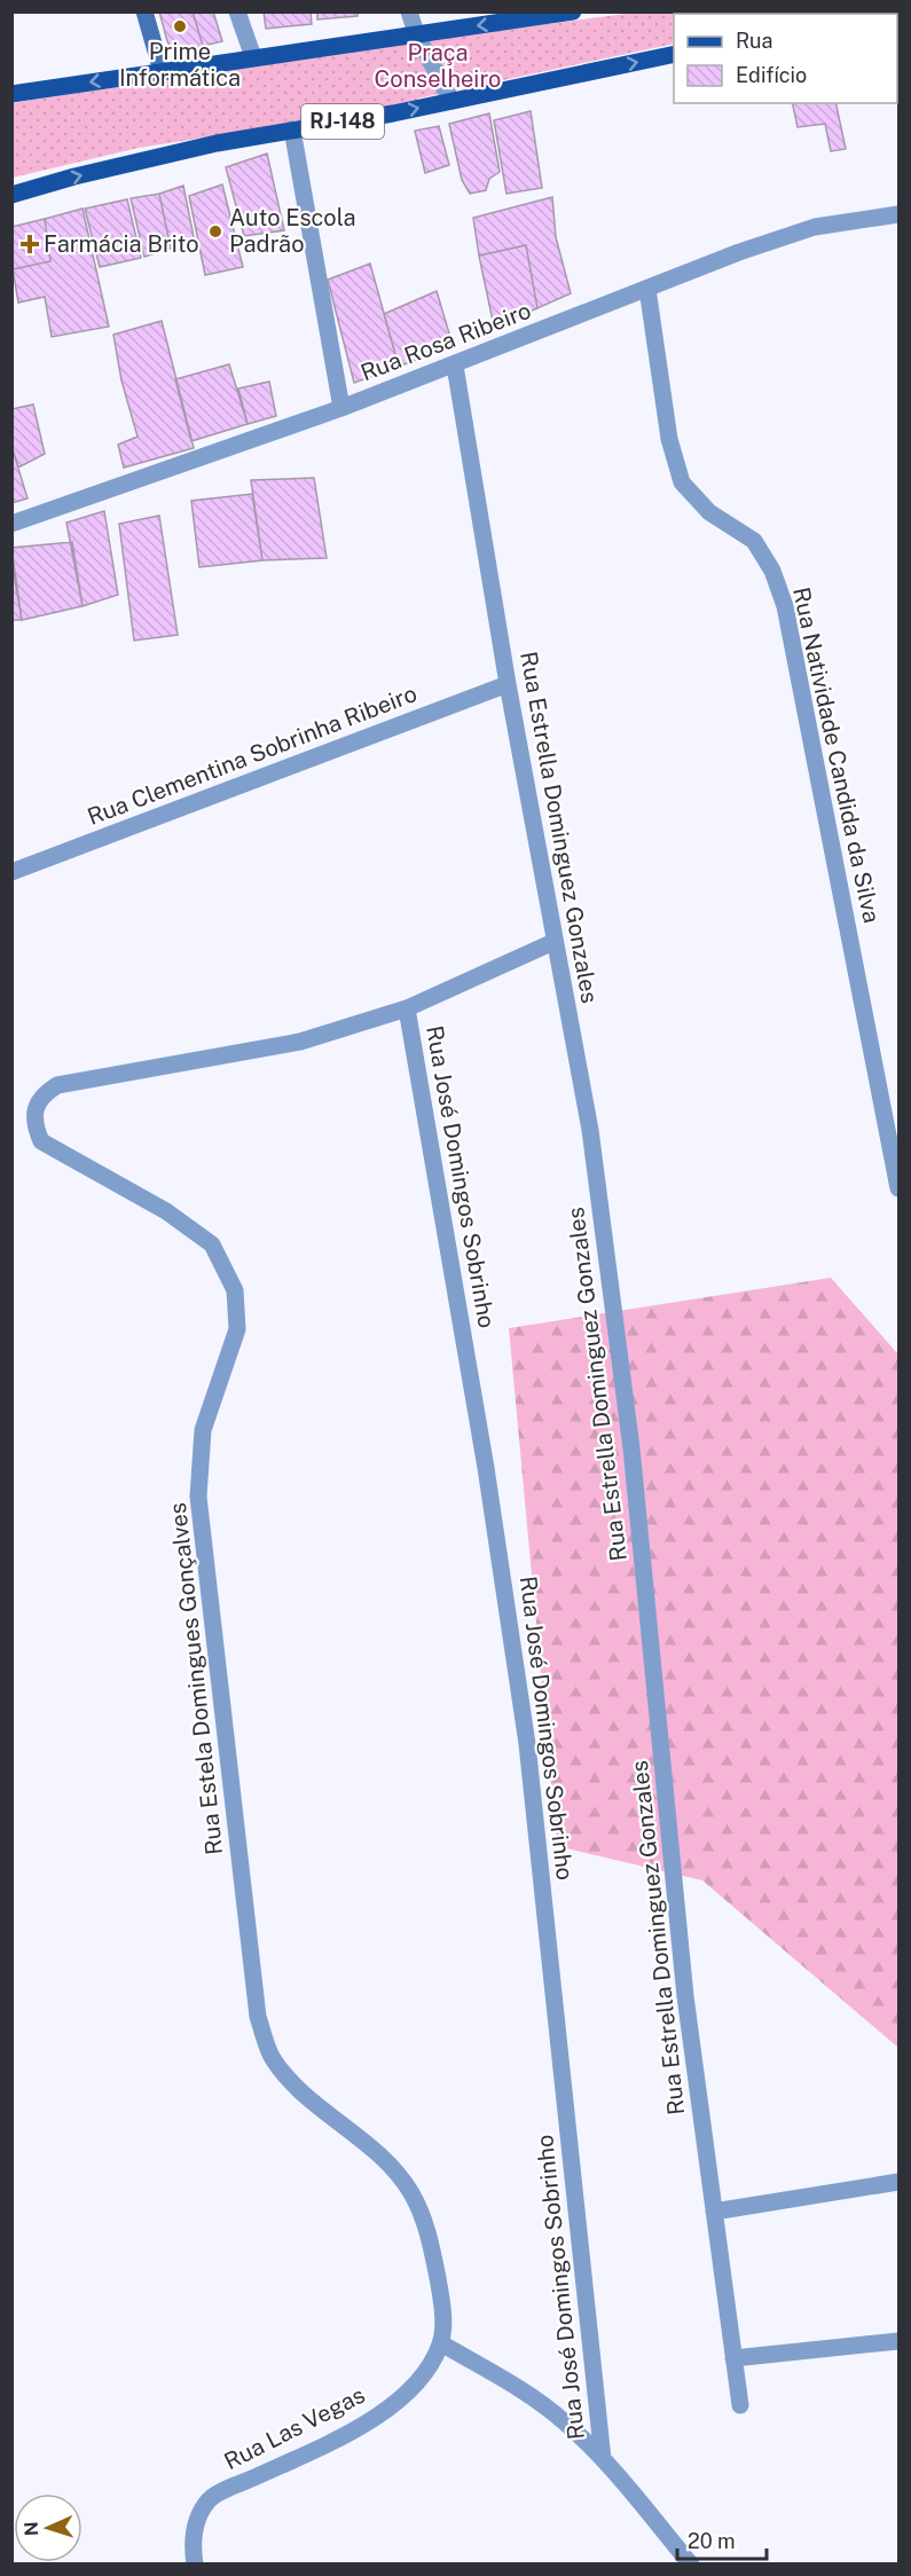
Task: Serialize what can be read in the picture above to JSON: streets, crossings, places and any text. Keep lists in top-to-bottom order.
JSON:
{
  "streets": {
    "main road": ["RJ-148"],
    "street": [
      "Rua Rosa Ribeiro",
      "Rua Clementina Sobrinha Ribeiro",
      "Rua Natividade Candida da Silva",
      "Rua Estrella Dominguez Gonzales",
      "Rua José Domingos Sobrinho",
      "Rua Estela Domingues Gonçalves",
      "Rua Las Vegas"
    ]
  },
  "crossings": [
    ["Rua Rosa Ribeiro", "Rua Natividade Candida da Silva"],
    ["Rua Rosa Ribeiro", "Rua Estrella Dominguez Gonzales"],
    ["Rua Clementina Sobrinha Ribeiro", "Rua Estrella Dominguez Gonzales"],
    ["Rua Estrella Dominguez Gonzales", "Rua Estela Domingues Gonçalves"],
    ["Rua José Domingos Sobrinho", "Rua Estela Domingues Gonçalves"],
    ["Rua Estela Domingues Gonçalves", "Rua Las Vegas"]
  ],
  "parks": ["Praça Conselheiro"],
  "places": {
    "other": ["Prime Informática", "Auto Escola Padrão"],
    "health": ["Farmácia Brito"]
  },
  "legend": ["Rua", "Edifício"],
  "scale_bar": "20 m",
  "north": "left"
}
